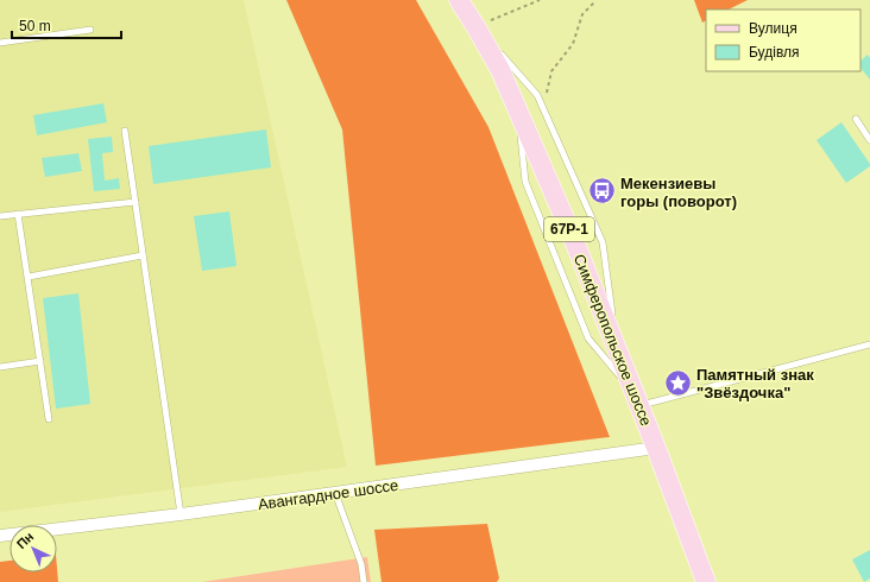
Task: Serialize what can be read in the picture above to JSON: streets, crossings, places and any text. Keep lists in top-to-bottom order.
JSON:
{
  "streets": {
    "main road": ["67Р-1", "Симферопольское шоссе"],
    "street": ["Авангардное шоссе"]
  },
  "crossings": [
    ["Симферопольское шоссе", "Авангардное шоссе"]
  ],
  "places": {
    "bus stop": ["Мекензиевы горы (поворот)"],
    "place": ["Памятный знак \"Звёздочка\""]
  },
  "legend": ["Вулиця", "Будівля"],
  "scale_bar": "50 m",
  "north": "top left"
}
